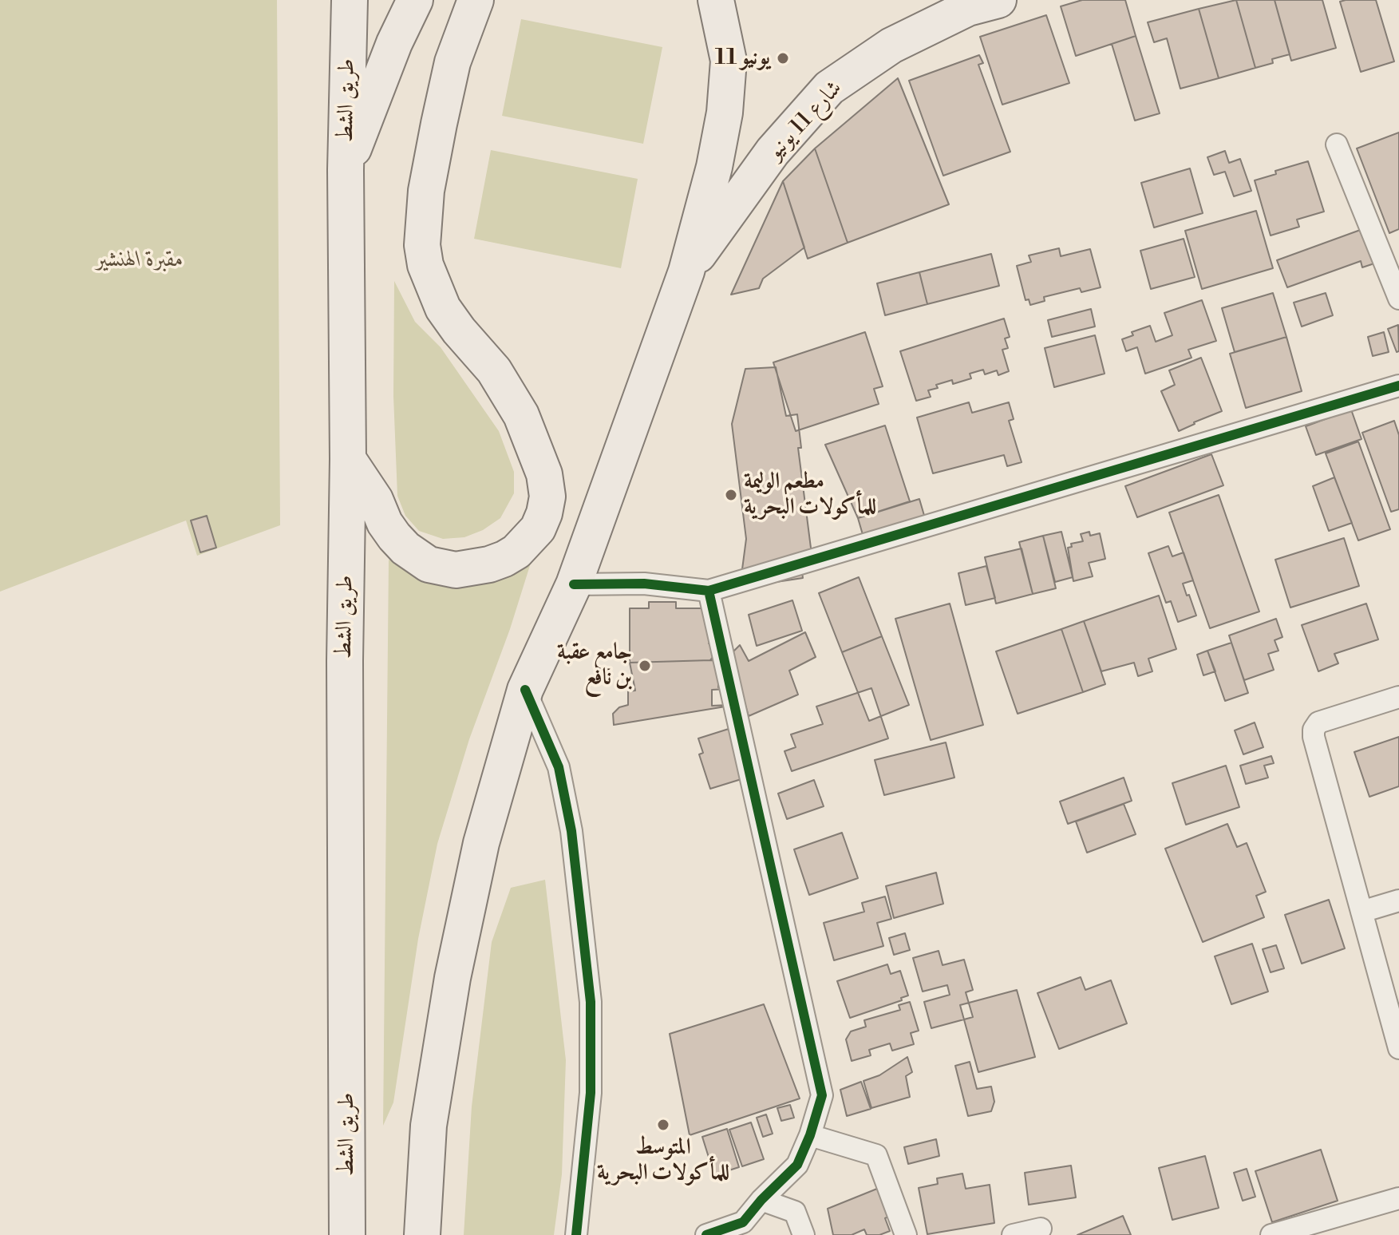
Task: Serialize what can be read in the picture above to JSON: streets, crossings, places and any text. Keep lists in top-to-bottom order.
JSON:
{
  "streets": {
    "highway": ["طريق الشط", "شارع 11 يونيو"]
  },
  "parks": ["مقبرة الهنشير"],
  "places": [
    "11 يونيو",
    "مطعم الوليمة للمأكولات البحرية",
    "جامع عقبة بن نافع",
    "المتوسط للمأكولات البحرية"
  ]
}
